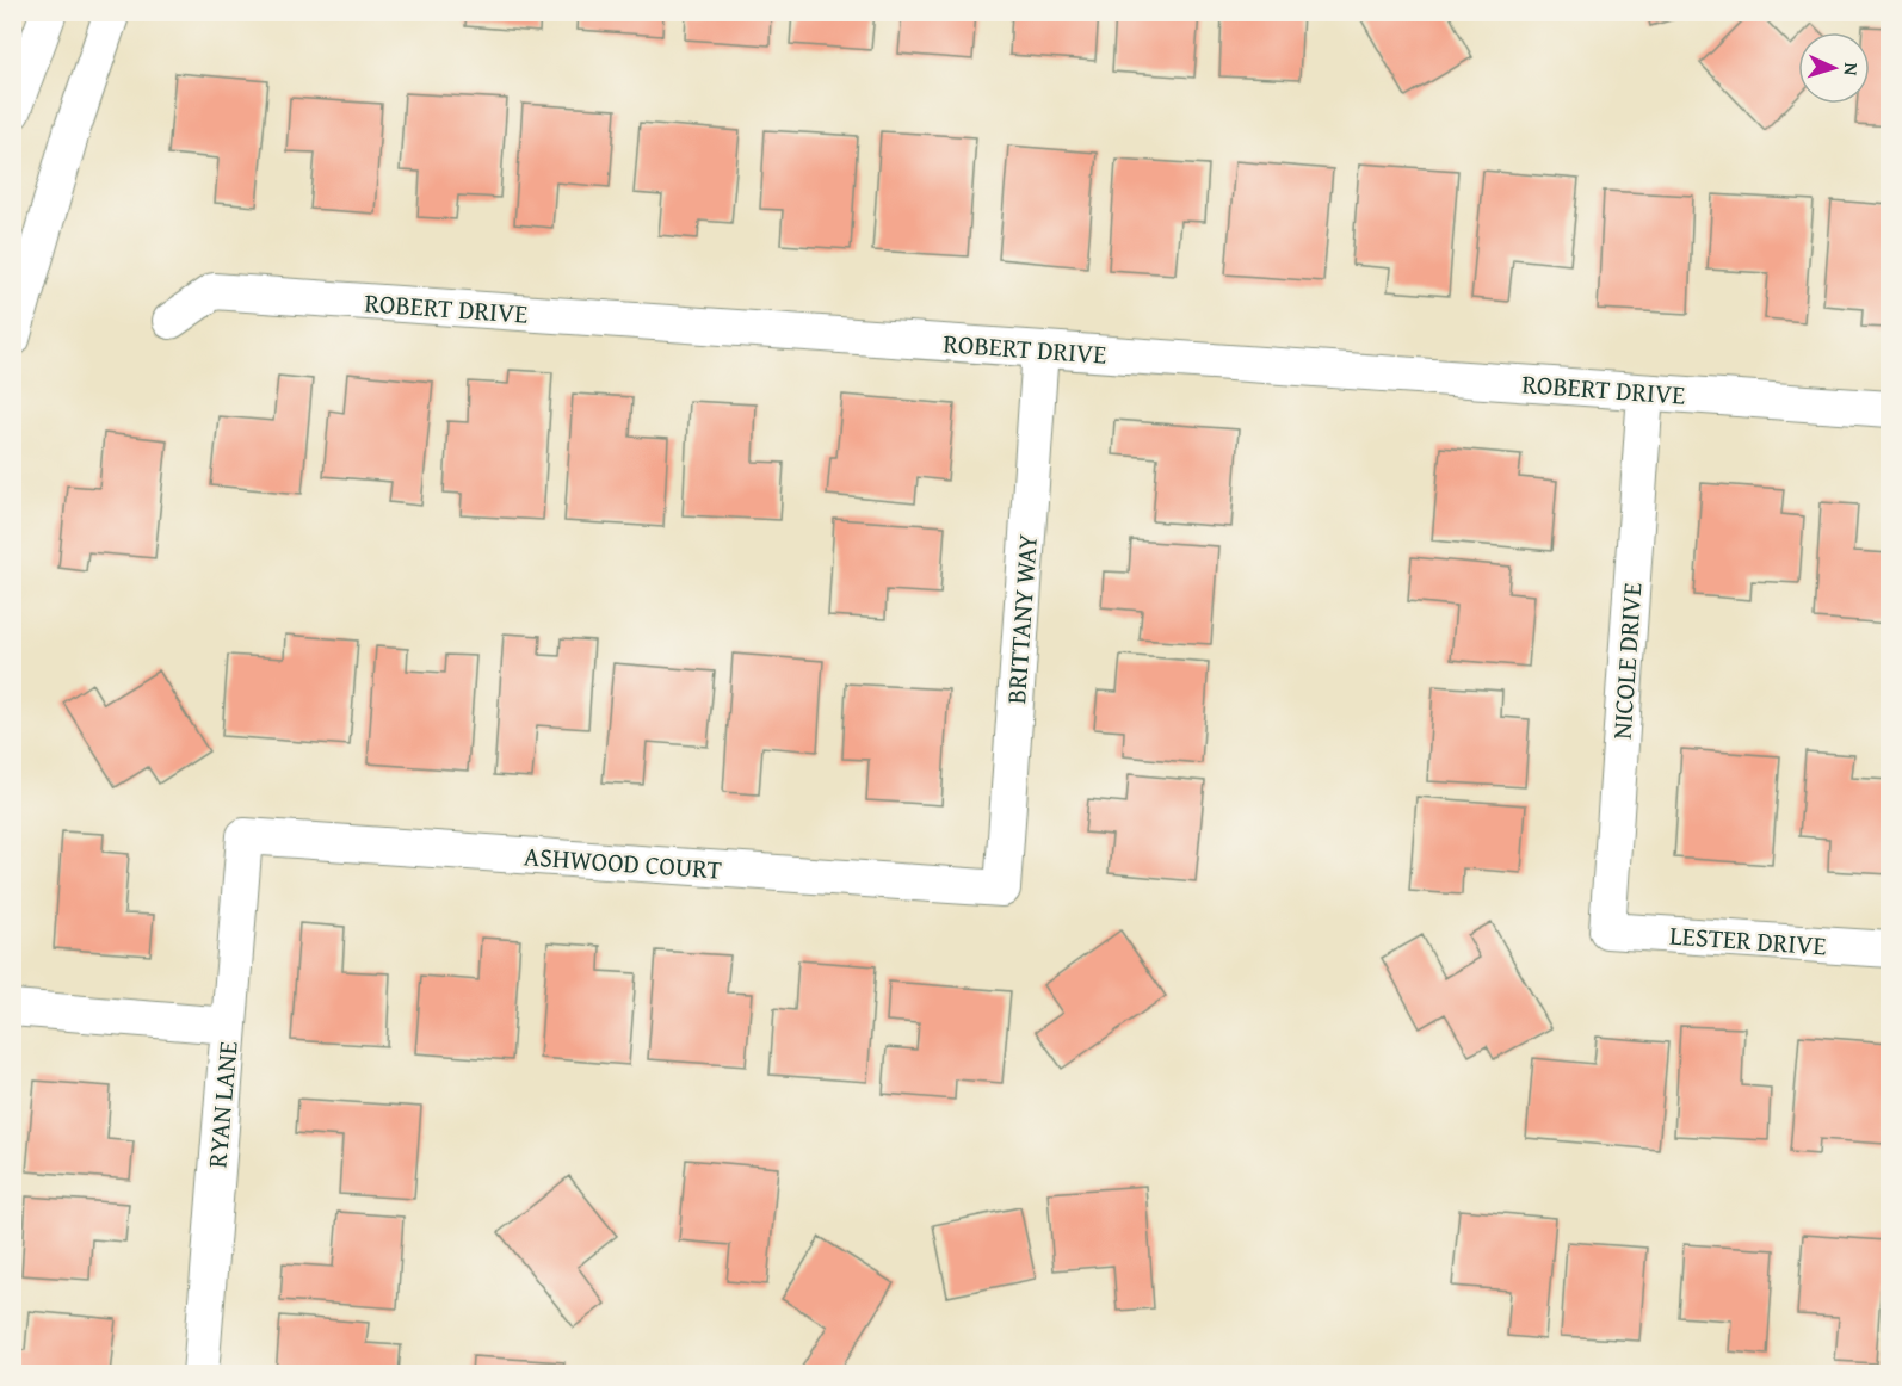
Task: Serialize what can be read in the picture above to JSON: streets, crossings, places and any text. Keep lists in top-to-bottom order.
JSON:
{
  "streets": {
    "street": [
      "ROBERT DRIVE",
      "BRITTANY WAY",
      "NICOLE DRIVE",
      "ASHWOOD COURT",
      "LESTER DRIVE",
      "RYAN LANE"
    ]
  },
  "crossings": [
    ["ROBERT DRIVE", "BRITTANY WAY"],
    ["ROBERT DRIVE", "NICOLE DRIVE"],
    ["BRITTANY WAY", "ASHWOOD COURT"],
    ["NICOLE DRIVE", "LESTER DRIVE"],
    ["ASHWOOD COURT", "RYAN LANE"]
  ],
  "north": "right"
}
